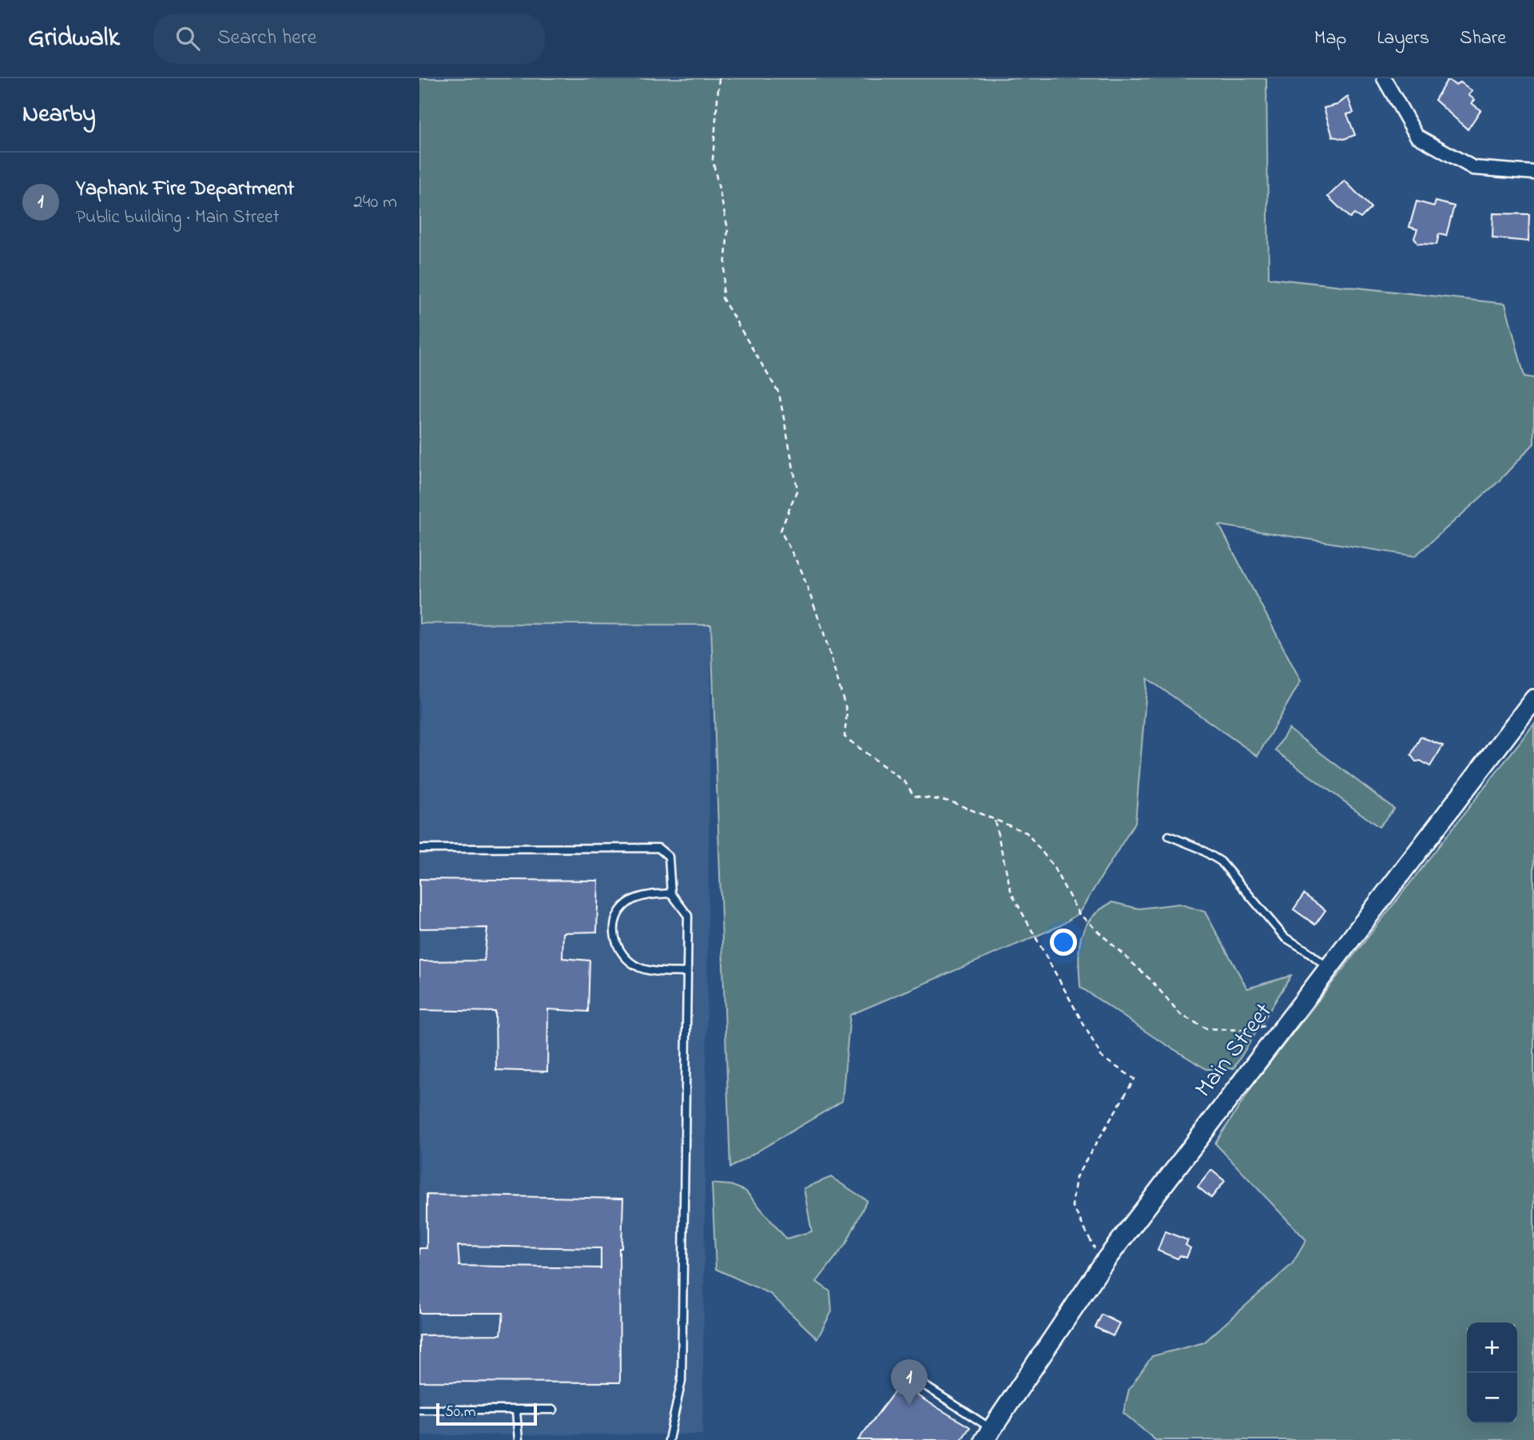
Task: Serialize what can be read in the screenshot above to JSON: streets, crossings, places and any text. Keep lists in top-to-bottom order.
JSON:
{
  "streets": {
    "main road": ["Main Street"]
  },
  "scale_bar": "50 m",
  "page": {
    "header": "Gridwalk",
    "search": "Search here",
    "nav": ["Map", "Layers", "Share"],
    "heading": "Nearby",
    "list": [
      {
        "mark": "1",
        "name": "Yaphank Fire Department",
        "note": "Public building · Main Street",
        "value": "240 m"
      }
    ],
    "map_buttons": ["+", "−"],
    "pins": "1",
    "scale": "50 m"
  }
}
